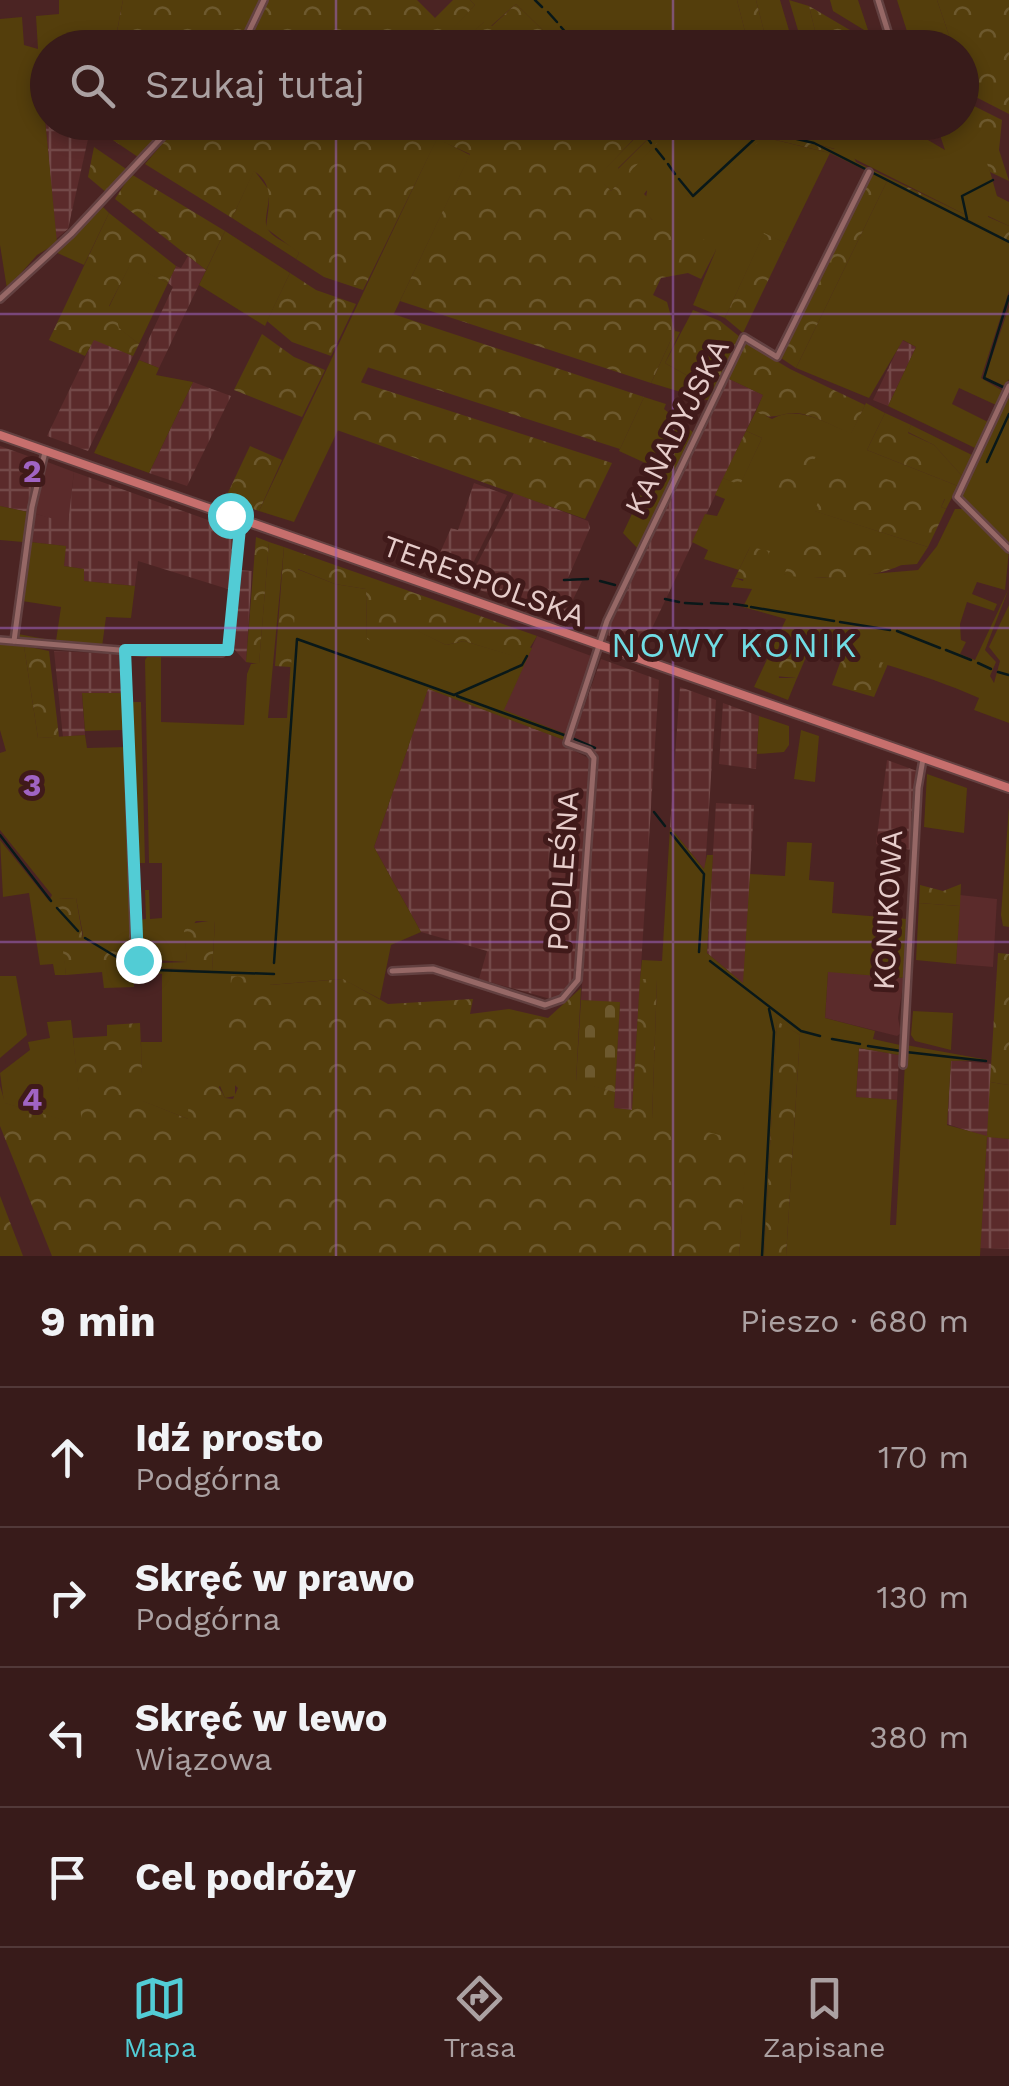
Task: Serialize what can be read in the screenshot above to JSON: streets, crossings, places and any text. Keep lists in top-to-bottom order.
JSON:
{
  "streets": {
    "main road": ["TERESPOLSKA"],
    "street": ["KANADYJSKA", "PODLEŚNA", "KONIKOWA"]
  },
  "crossings": [
    ["KANADYJSKA", "TERESPOLSKA"],
    ["KANADYJSKA", "PODLEŚNA"],
    ["TERESPOLSKA", "PODLEŚNA"],
    ["TERESPOLSKA", "KONIKOWA"]
  ],
  "districts": ["NOWY KONIK"],
  "page": {
    "search": "Szukaj tutaj",
    "heading": ["9 min", "Pieszo · 680 m"],
    "list": [
      ["Idź prosto", "Podgórna", "170 m"],
      ["Skręć w prawo", "Podgórna", "130 m"],
      ["Skręć w lewo", "Wiązowa", "380 m"],
      "Cel podróży"
    ],
    "nav": ["Mapa", "Trasa", "Zapisane"]
  },
  "grid": {
    "rows": ["2", "3", "4"]
  }
}
